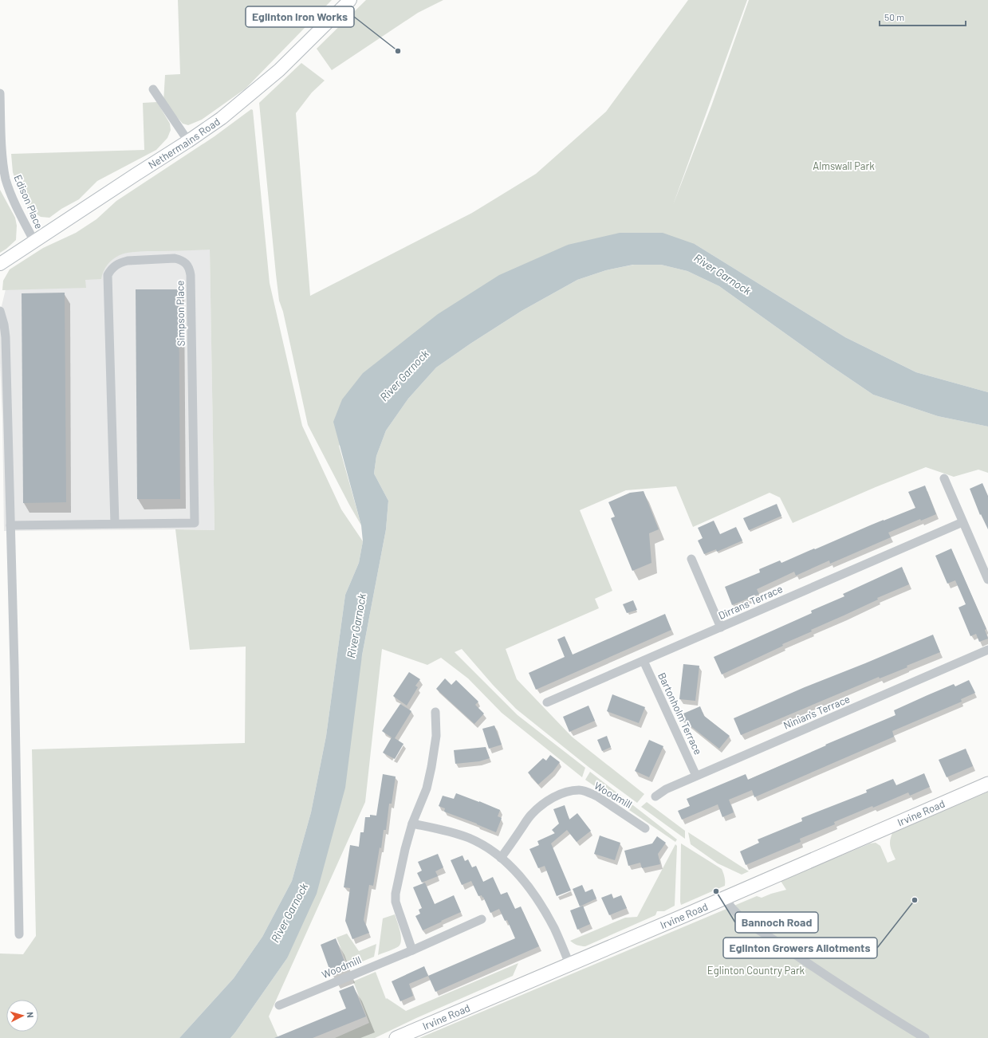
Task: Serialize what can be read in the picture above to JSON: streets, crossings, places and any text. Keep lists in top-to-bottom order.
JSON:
{
  "streets": {
    "main road": ["Nethermains Road", "Irvine Road"],
    "street": [
      "Edison Place",
      "Simpson Place",
      "Dirrans Terrace",
      "Ninian's Terrace",
      "Bartonholm Terrace",
      "Woodmill"
    ]
  },
  "crossings": [
    ["Nethermains Road", "Edison Place"],
    ["Dirrans Terrace", "Bartonholm Terrace"],
    ["Ninian's Terrace", "Bartonholm Terrace"]
  ],
  "water": ["River Garnock"],
  "parks": ["Almswall Park", "Eglinton Country Park"],
  "places": ["Eglinton Iron Works", "Bannoch Road", "Eglinton Growers Allotments"],
  "scale_bar": "50 m",
  "north": "right"
}
